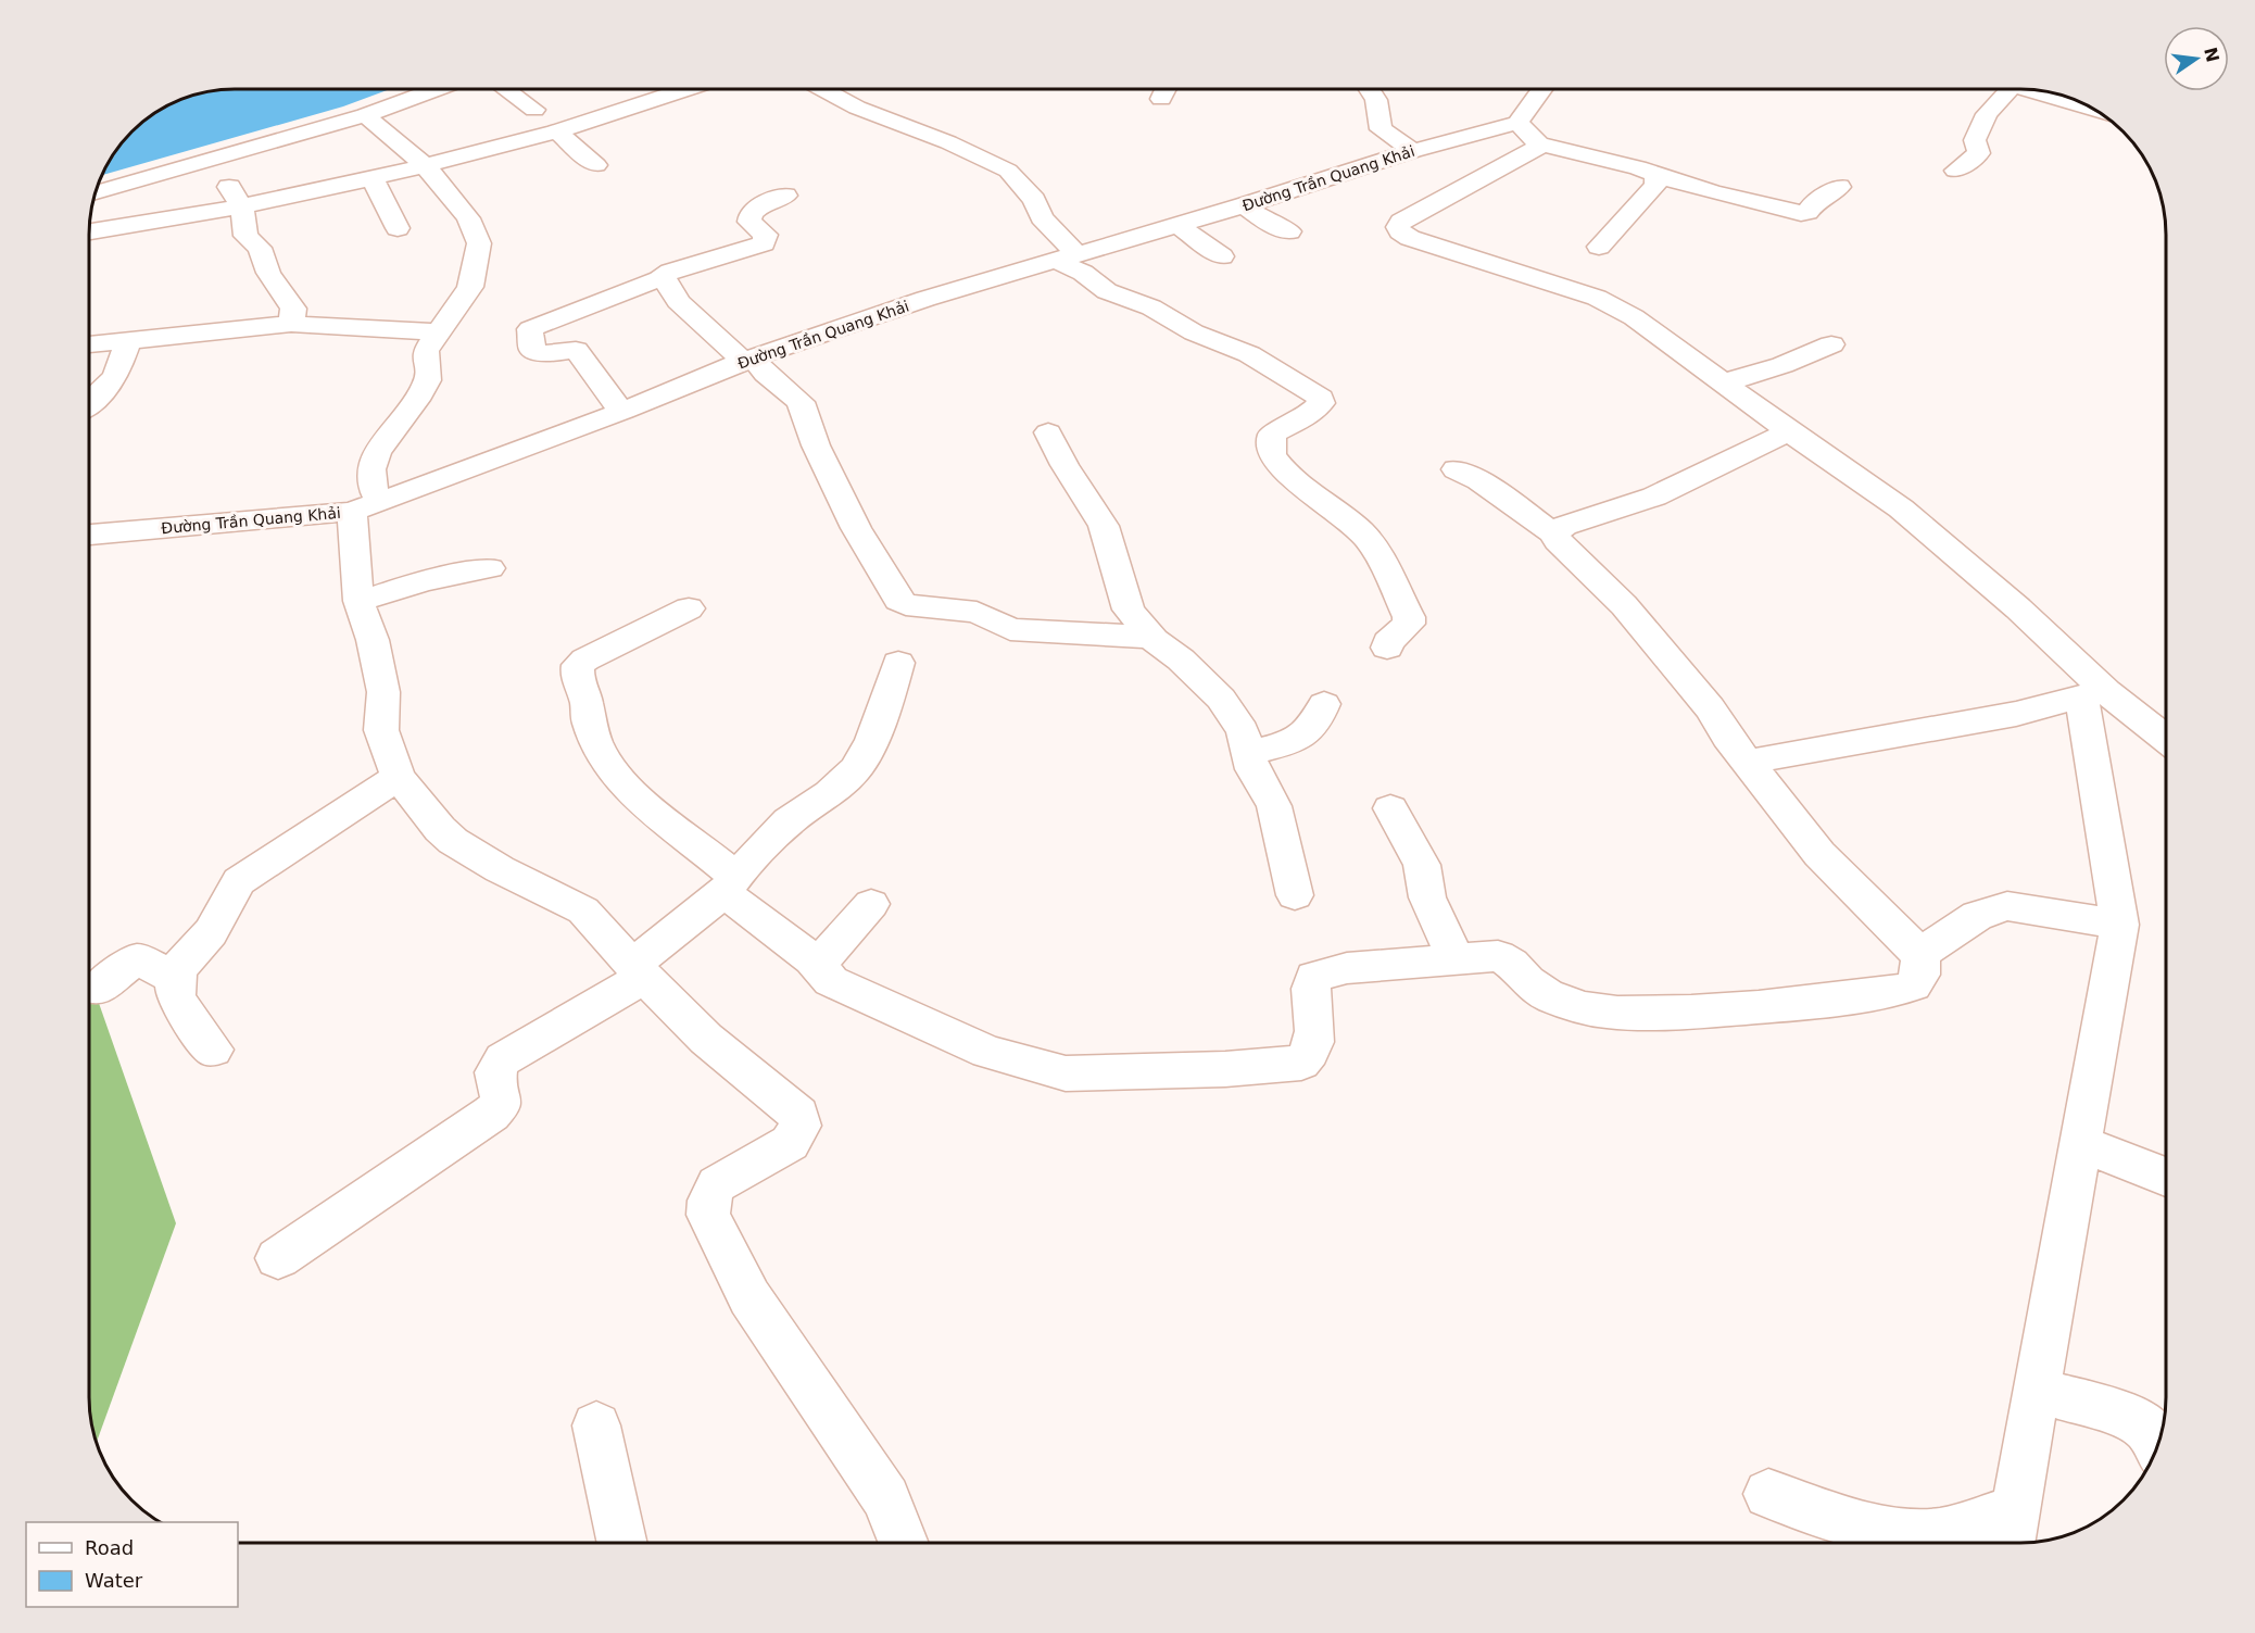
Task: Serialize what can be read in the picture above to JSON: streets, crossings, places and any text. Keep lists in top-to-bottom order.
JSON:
{
  "streets": {
    "street": ["Đường Trần Quang Khải"]
  },
  "legend": ["Road", "Water"],
  "north": "right"
}
